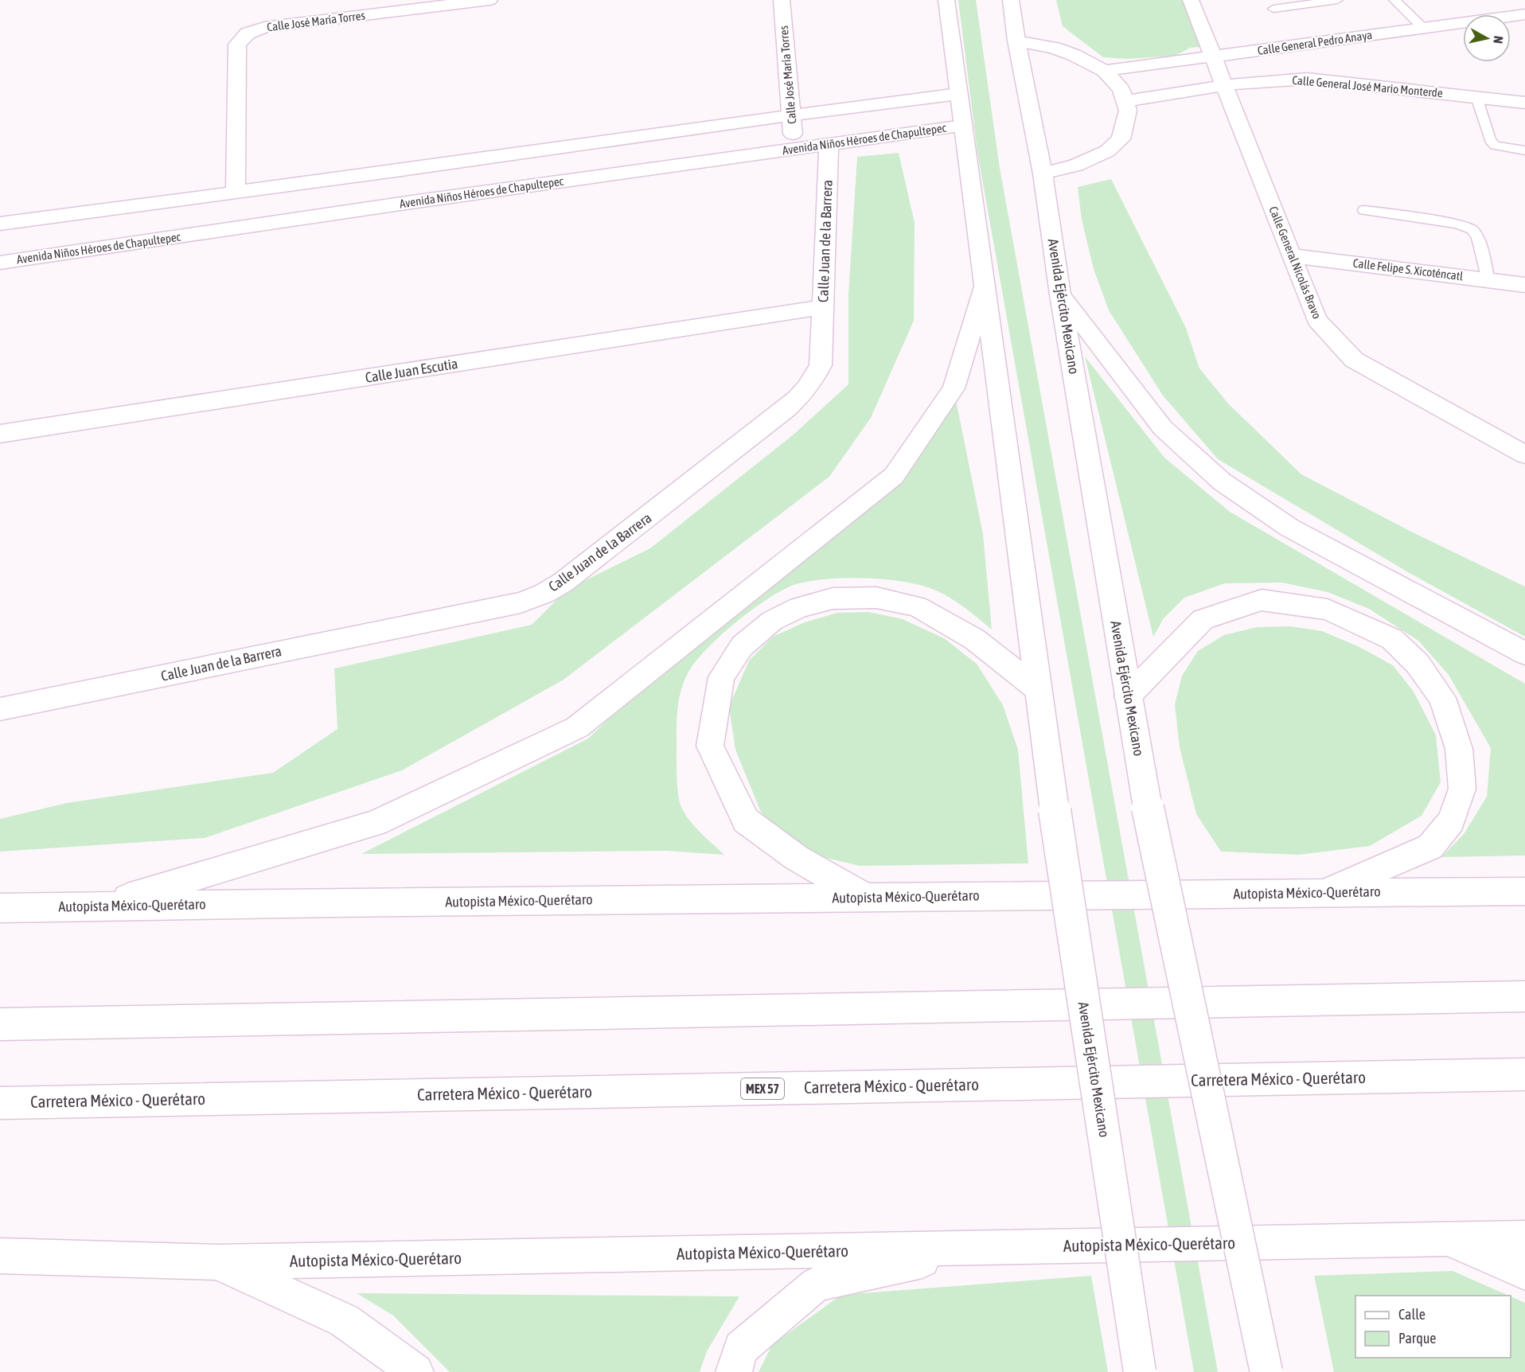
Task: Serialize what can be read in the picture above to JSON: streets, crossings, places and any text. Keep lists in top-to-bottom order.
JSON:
{
  "streets": {
    "main road": [
      "Calle José María Torres",
      "Calle General Pedro Anaya",
      "Calle General José Mario Monterde",
      "Avenida Niños Héroes de Chapultepec",
      "Calle Juan de la Barrera",
      "Calle General Nicolás Bravo",
      "Calle Felipe S. Xicoténcatl",
      "Avenida Ejército Mexicano",
      "Calle Juan Escutia",
      "Autopista México-Querétaro",
      "Carretera México - Querétaro",
      "MEX 57"
    ]
  },
  "crossings": [
    ["Calle José María Torres", "Avenida Niños Héroes de Chapultepec"],
    ["Calle General Pedro Anaya", "Calle General Nicolás Bravo"],
    ["Calle General José Mario Monterde", "Calle General Nicolás Bravo"],
    ["Avenida Niños Héroes de Chapultepec", "Calle Juan de la Barrera"],
    ["Avenida Niños Héroes de Chapultepec", "Avenida Ejército Mexicano"],
    ["Calle Juan de la Barrera", "Calle Juan Escutia"],
    ["Calle General Nicolás Bravo", "Calle Felipe S. Xicoténcatl"]
  ],
  "legend": ["Calle", "Parque"],
  "north": "right"
}
